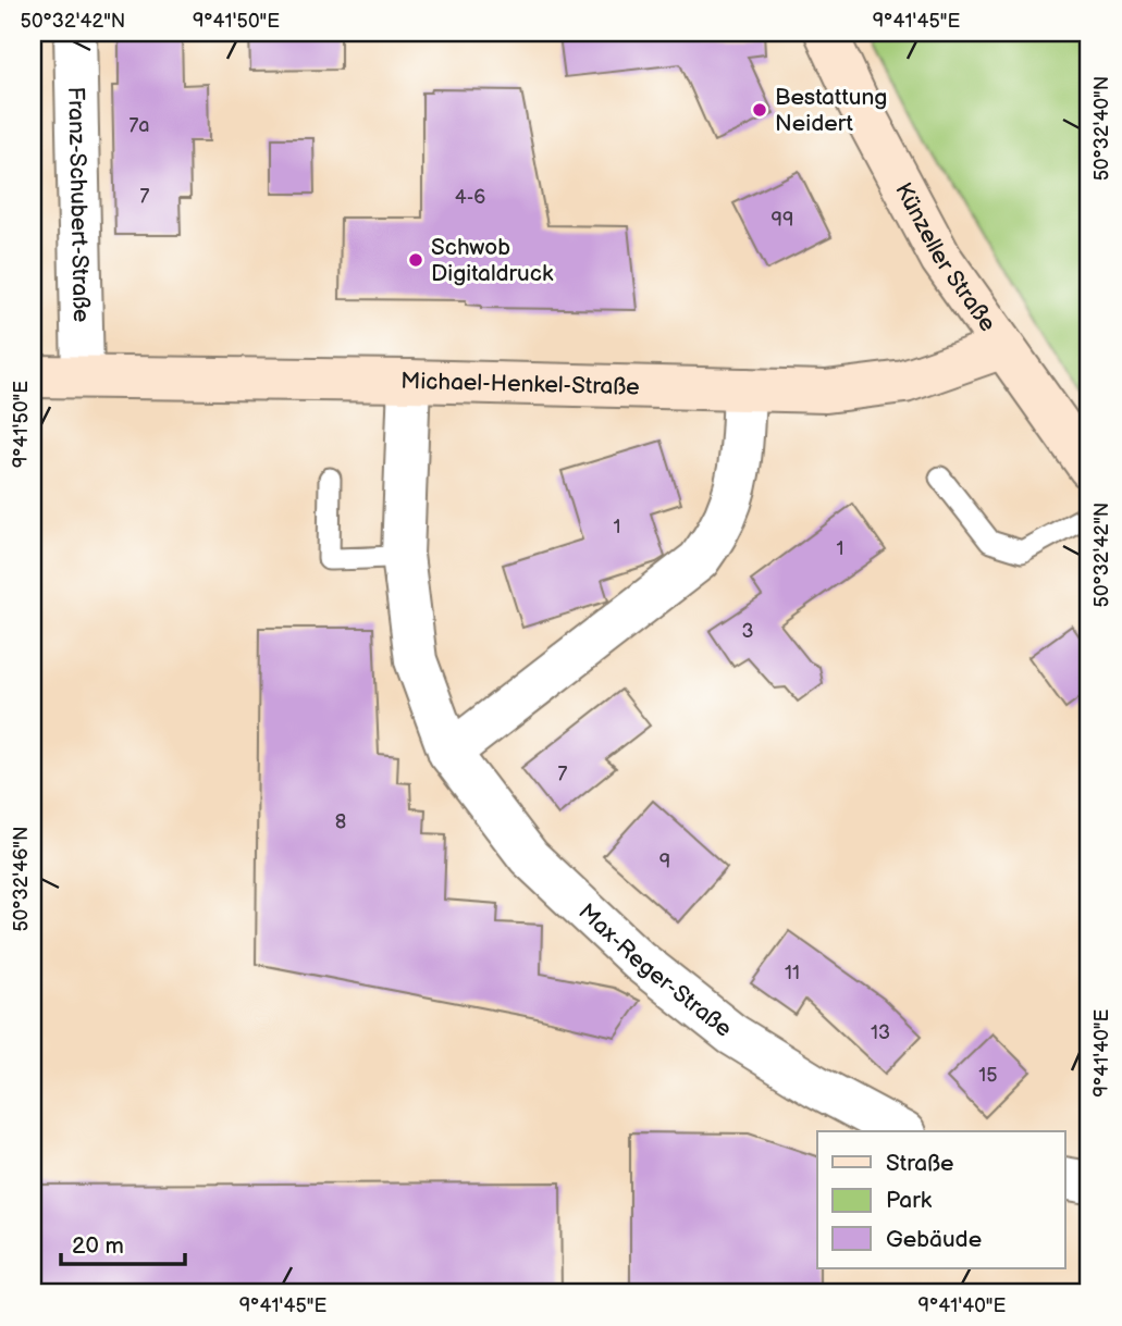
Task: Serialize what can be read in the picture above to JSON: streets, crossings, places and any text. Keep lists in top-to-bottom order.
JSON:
{
  "streets": {
    "main road": ["Künzeller Straße", "Michael-Henkel-Straße"],
    "street": ["Franz-Schubert-Straße", "Max-Reger-Straße"]
  },
  "crossings": [
    ["Franz-Schubert-Straße", "Michael-Henkel-Straße"],
    ["Künzeller Straße", "Michael-Henkel-Straße"],
    ["Michael-Henkel-Straße", "Max-Reger-Straße"]
  ],
  "places": ["Bestattung Neidert", "Schwob Digitaldruck"],
  "house_numbers": [
    "7a",
    "7",
    "4-6",
    "99",
    "1",
    "1",
    "3",
    "7",
    "8",
    "9",
    "11",
    "13",
    "15"
  ],
  "legend": ["Straße", "Park", "Gebäude"],
  "scale_bar": "20 m",
  "coordinates": [
    "50°32'42\"N",
    "9°41'50\"E",
    "9°41'45\"E",
    "50°32'40\"N",
    "50°32'46\"N",
    "9°41'40\"E"
  ]
}
